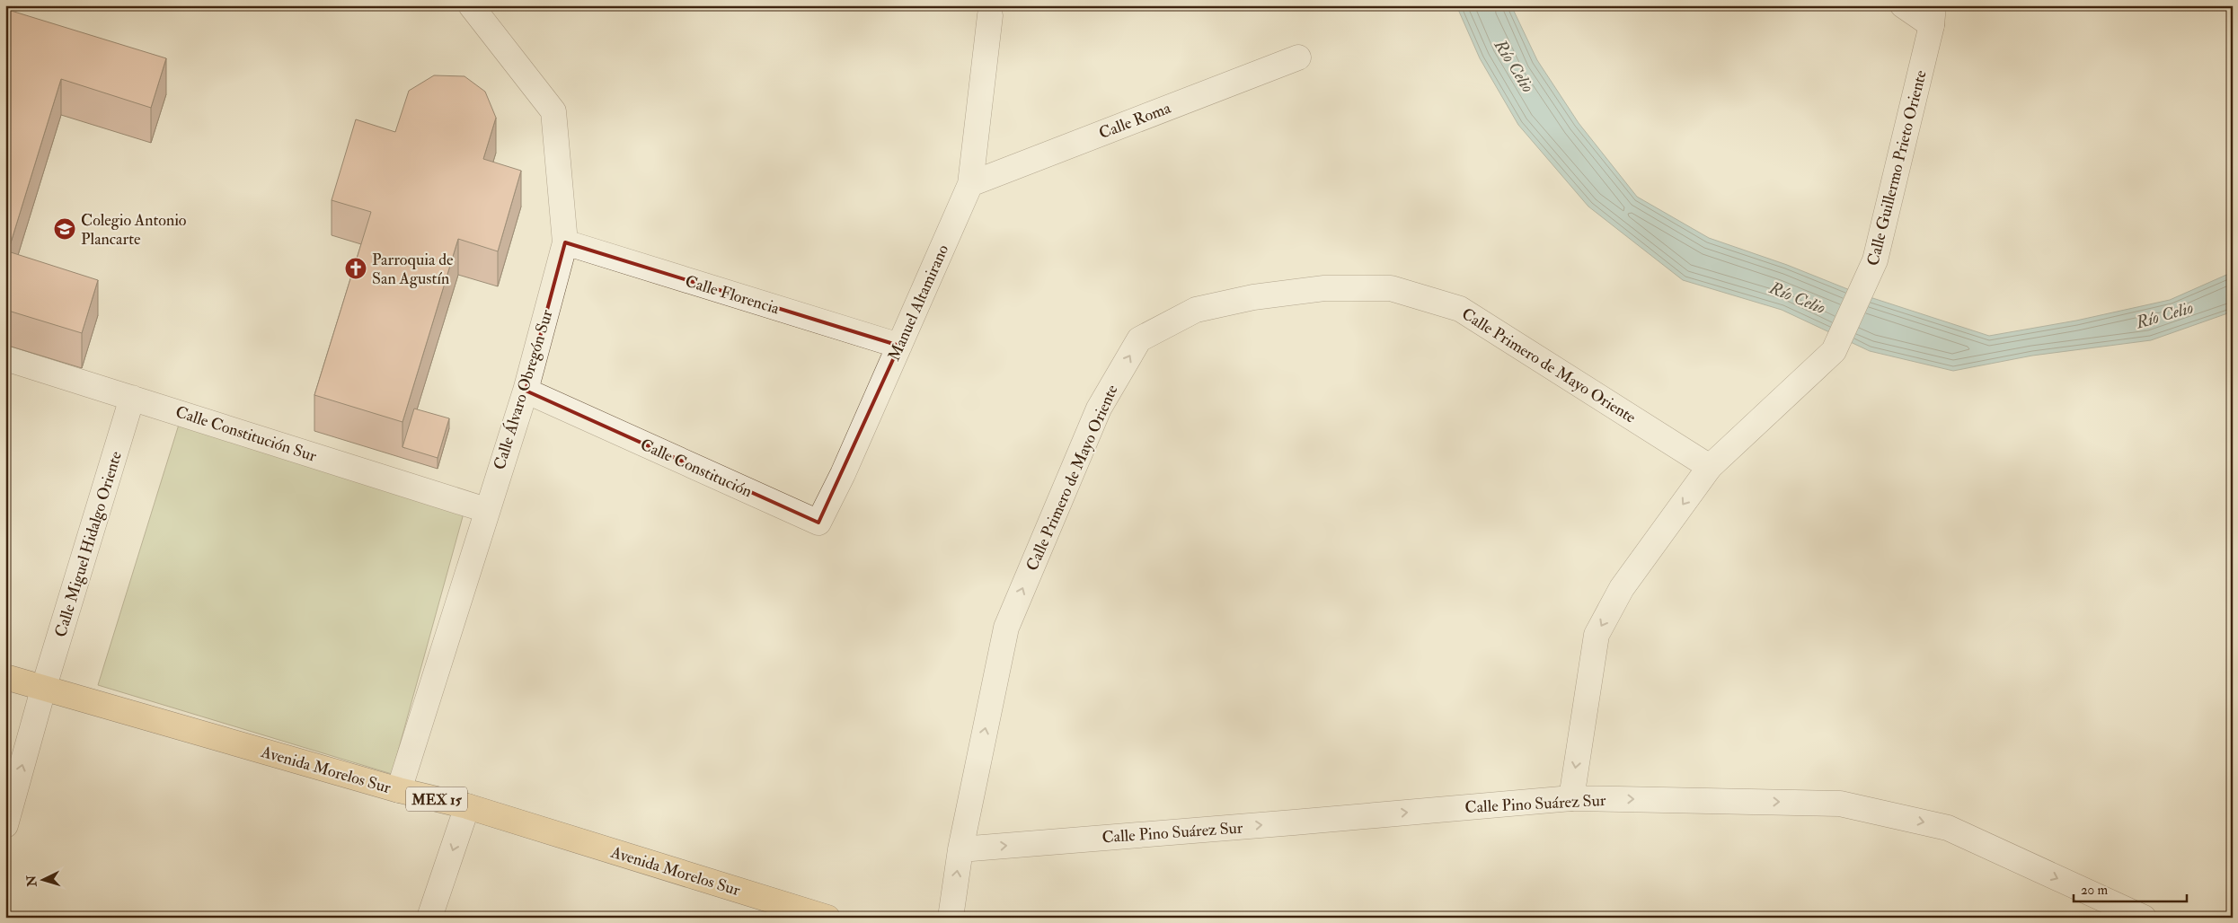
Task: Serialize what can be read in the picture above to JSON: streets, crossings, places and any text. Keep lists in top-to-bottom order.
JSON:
{
  "streets": {
    "main road": ["Avenida Morelos Sur", "MEX 15"],
    "street": [
      "Calle Roma",
      "Calle Guillermo Prieto Oriente",
      "Calle Florencia",
      "Manuel Altamirano",
      "Calle Primero de Mayo Oriente",
      "Calle Álvaro Obregón Sur",
      "Calle Constitución Sur",
      "Calle Constitución",
      "Calle Miguel Hidalgo Oriente",
      "Calle Pino Suárez Sur"
    ]
  },
  "crossings": [
    ["Calle Roma", "Manuel Altamirano"],
    ["Calle Guillermo Prieto Oriente", "Calle Primero de Mayo Oriente"],
    ["Calle Guillermo Prieto Oriente", "Calle Pino Suárez Sur"],
    ["Calle Florencia", "Manuel Altamirano"],
    ["Calle Florencia", "Calle Álvaro Obregón Sur"],
    ["Manuel Altamirano", "Calle Constitución"],
    ["Calle Primero de Mayo Oriente", "Calle Pino Suárez Sur"],
    ["Calle Álvaro Obregón Sur", "Calle Constitución Sur"],
    ["Calle Álvaro Obregón Sur", "Calle Constitución"],
    ["Calle Álvaro Obregón Sur", "Avenida Morelos Sur"],
    ["Calle Constitución Sur", "Calle Miguel Hidalgo Oriente"],
    ["Calle Miguel Hidalgo Oriente", "Avenida Morelos Sur"]
  ],
  "one_way": ["Calle Guillermo Prieto Oriente", "Calle Pino Suárez Sur"],
  "water": ["Río Celio"],
  "places": {
    "school or university": ["Colegio Antonio Plancarte"],
    "church": ["Parroquia de San Agustín"]
  },
  "scale_bar": "20 m",
  "north": "left"
}
